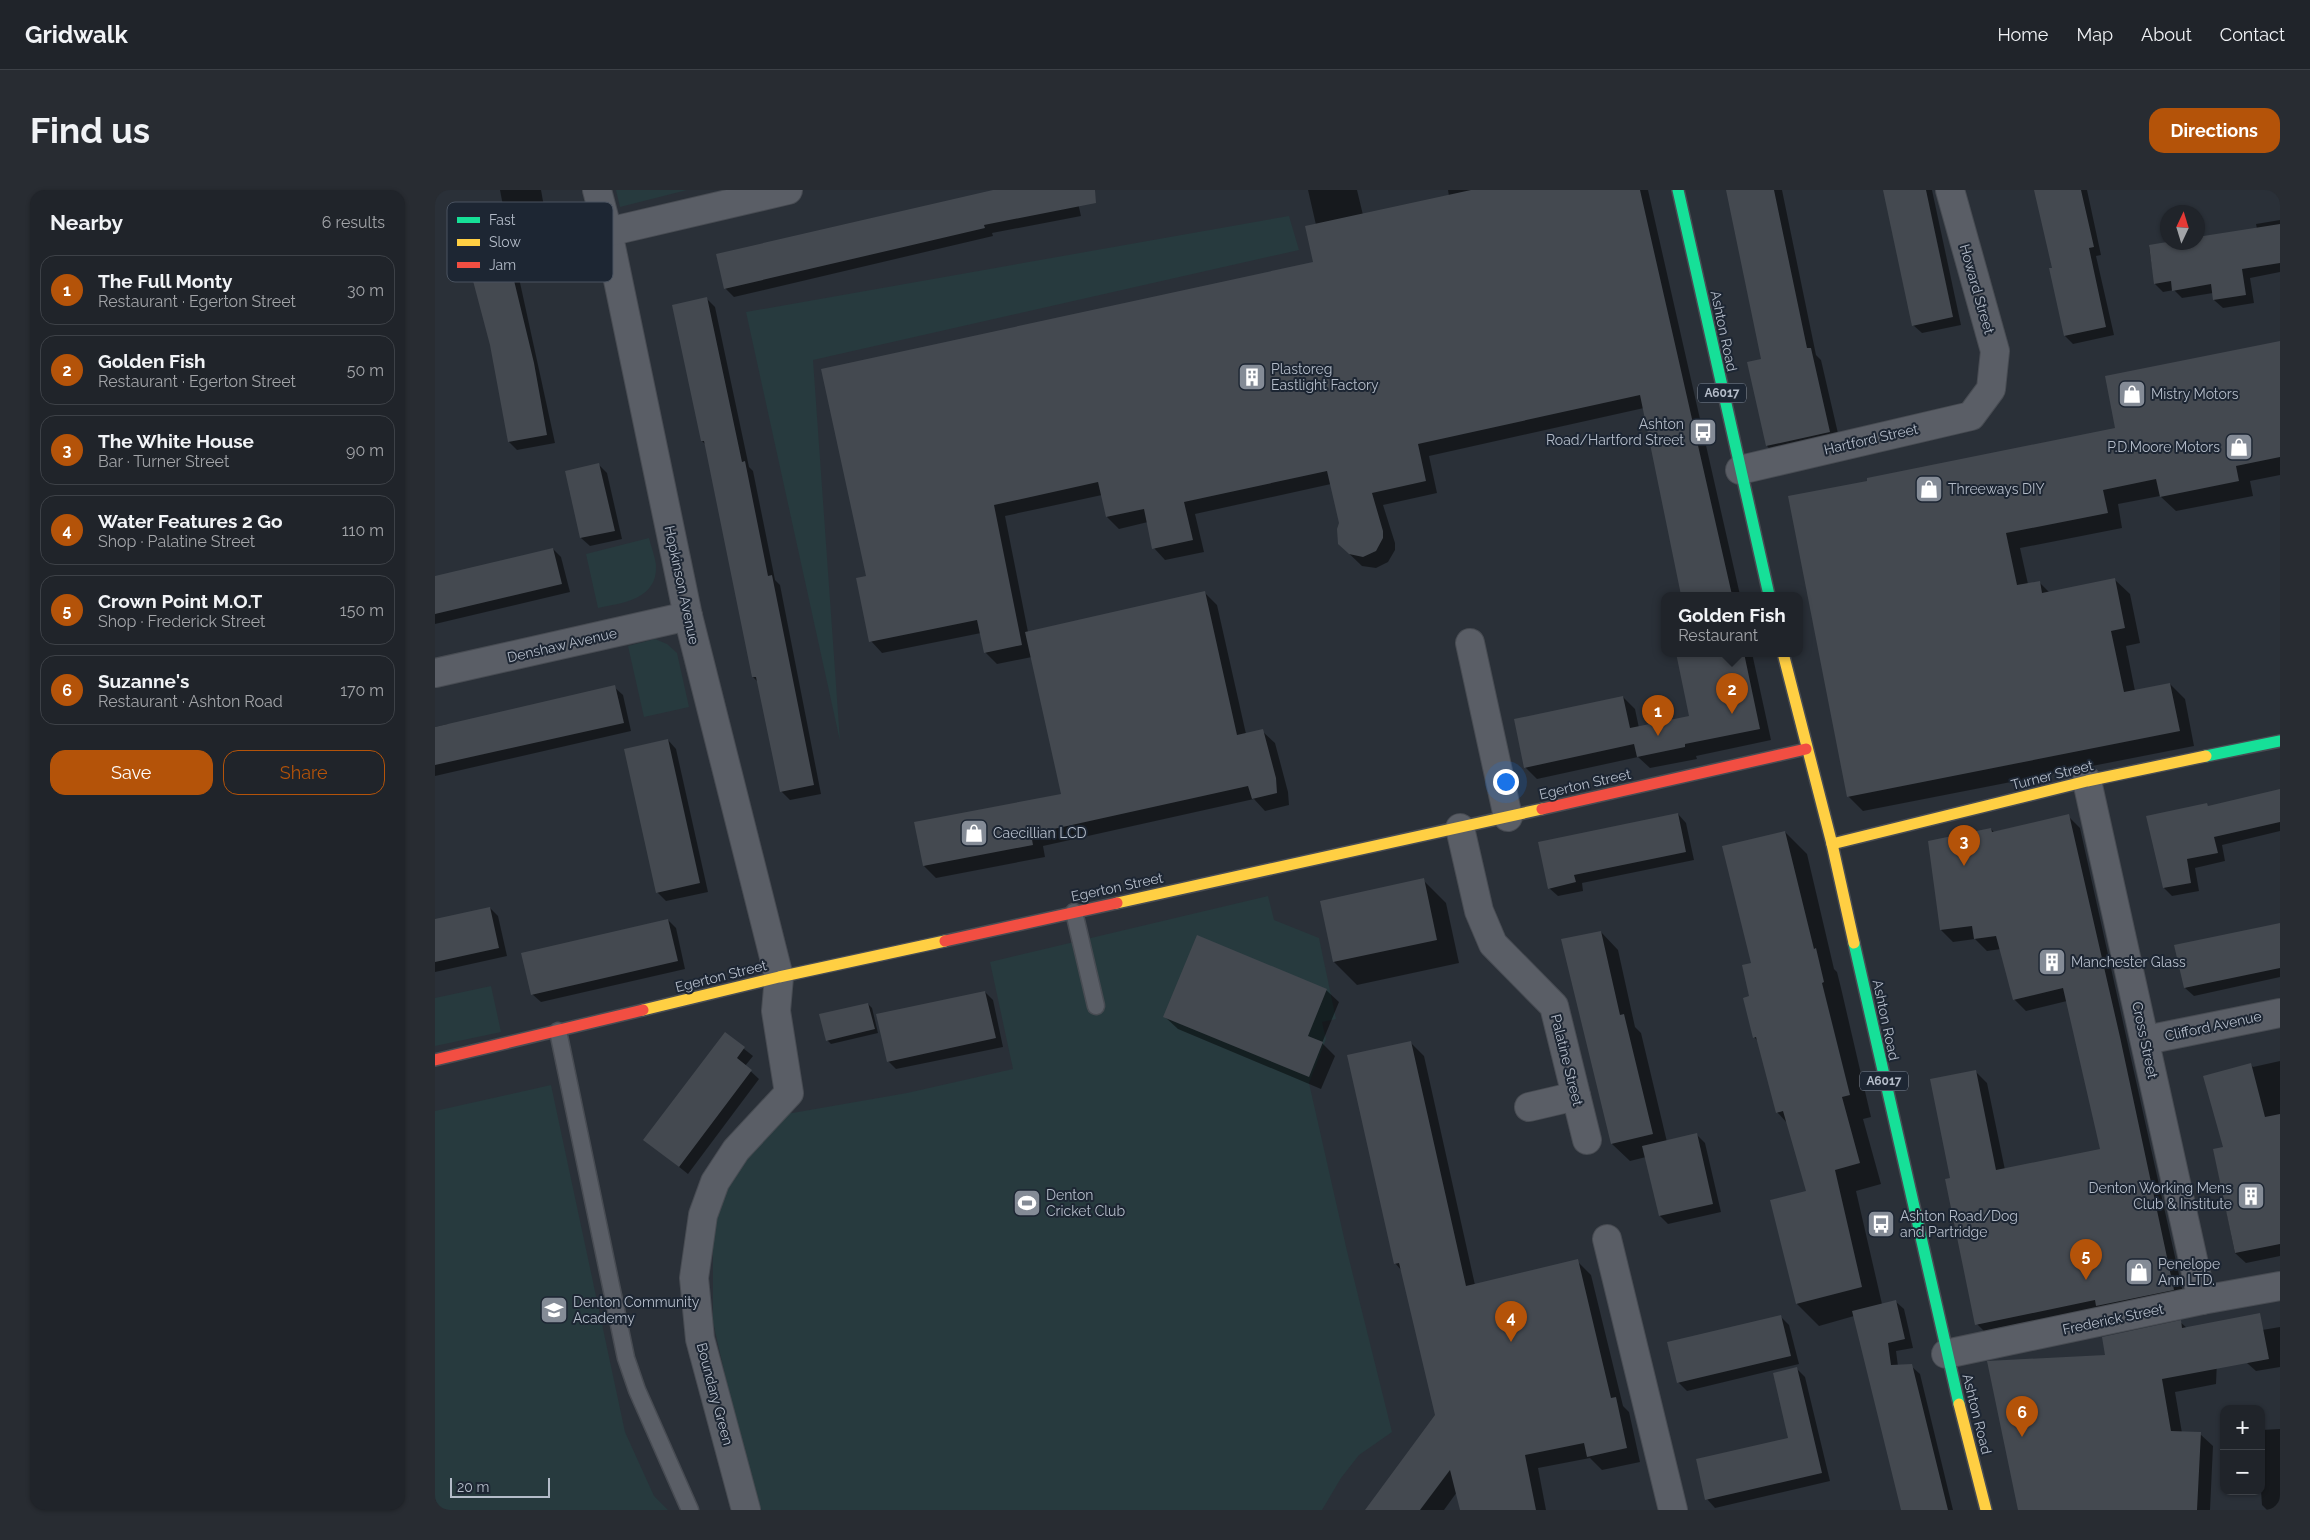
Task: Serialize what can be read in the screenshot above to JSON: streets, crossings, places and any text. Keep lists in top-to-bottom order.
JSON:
{
  "streets": {
    "main road": [
      "Ashton Road",
      "A6017",
      "Turner Street",
      "Egerton Street"
    ],
    "street": [
      "Howard Street",
      "Hartford Street",
      "Hopkinson Avenue",
      "Denshaw Avenue",
      "Clifford Avenue",
      "Cross Street",
      "Palatine Street",
      "Frederick Street",
      "Boundary Green"
    ]
  },
  "crossings": [
    ["Howard Street", "Hartford Street"],
    ["Ashton Road", "Hartford Street"],
    ["Ashton Road", "Turner Street"],
    ["Ashton Road", "Egerton Street"],
    ["Ashton Road", "Frederick Street"],
    ["Hopkinson Avenue", "Denshaw Avenue"],
    ["Hopkinson Avenue", "Egerton Street"],
    ["Hopkinson Avenue", "Boundary Green"],
    ["Turner Street", "Cross Street"],
    ["Egerton Street", "Palatine Street"],
    ["Egerton Street", "Boundary Green"],
    ["Clifford Avenue", "Cross Street"],
    ["Cross Street", "Frederick Street"]
  ],
  "places": {
    "building": ["Plastoreg Eastlight Factory", "Manchester Glass", "Denton Working Mens Club & Institute"],
    "shop": [
      "Mistry Motors",
      "P.D.Moore Motors",
      "Threeways DIY",
      "Caecillian LCD",
      "Penelope Ann LTD."
    ],
    "bus stop": ["Ashton Road/Hartford Street", "Ashton Road/Dog and Partridge"],
    "sports": ["Denton Cricket Club"],
    "school or university": ["Denton Community Academy"]
  },
  "legend": ["Fast", "Slow", "Jam"],
  "scale_bar": "20 m",
  "north": "top",
  "page": {
    "header": "Gridwalk",
    "nav": [
      "Home",
      "Map",
      "About",
      "Contact"
    ],
    "buttons": [
      "Directions",
      ["Save", "Share"]
    ],
    "title": "Find us",
    "heading": ["Nearby", "6 results"],
    "list": [
      {
        "mark": "1",
        "name": "The Full Monty",
        "note": "Restaurant · Egerton Street",
        "value": "30 m"
      },
      {
        "mark": "2",
        "name": "Golden Fish",
        "note": "Restaurant · Egerton Street",
        "value": "50 m"
      },
      {
        "mark": "3",
        "name": "The White House",
        "note": "Bar · Turner Street",
        "value": "90 m"
      },
      {
        "mark": "4",
        "name": "Water Features 2 Go",
        "note": "Shop · Palatine Street",
        "value": "110 m"
      },
      {
        "mark": "5",
        "name": "Crown Point M.O.T",
        "note": "Shop · Frederick Street",
        "value": "150 m"
      },
      {
        "mark": "6",
        "name": "Suzanne's",
        "note": "Restaurant · Ashton Road",
        "value": "170 m"
      }
    ],
    "popup": ["Golden Fish", "Restaurant"],
    "pins": [
      "2",
      "1",
      "3",
      "5",
      "4",
      "6"
    ],
    "map_buttons": ["+", "−"],
    "scale": "20 m"
  }
}
